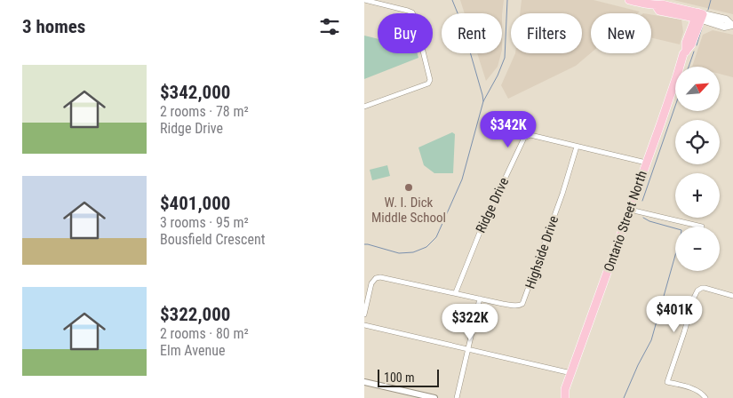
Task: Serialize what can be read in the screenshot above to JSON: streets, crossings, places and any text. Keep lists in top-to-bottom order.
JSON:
{
  "streets": {
    "main road": ["Ontario Street North"],
    "street": ["Ridge Drive", "Highside Drive"]
  },
  "crossings": [
    ["Ridge Drive", "Ontario Street North"],
    ["Ridge Drive", "Highside Drive"]
  ],
  "places": ["W. I. Dick Middle School"],
  "scale_bar": "100 m",
  "north": "top right",
  "page": {
    "heading": "3 homes",
    "chip": [
      "Buy",
      "Rent",
      "Filters",
      "New"
    ],
    "list": [
      {
        "name": "$342,000",
        "note": "2 rooms · 78 m² · Ridge Drive"
      },
      {
        "name": "$401,000",
        "note": "3 rooms · 95 m² · Bousfield Crescent"
      },
      {
        "name": "$322,000",
        "note": "2 rooms · 80 m² · Elm Avenue"
      }
    ],
    "map_buttons": ["+", "−"],
    "price": ["$342K", "$401K", "$322K"],
    "scale": "100 m"
  }
}
